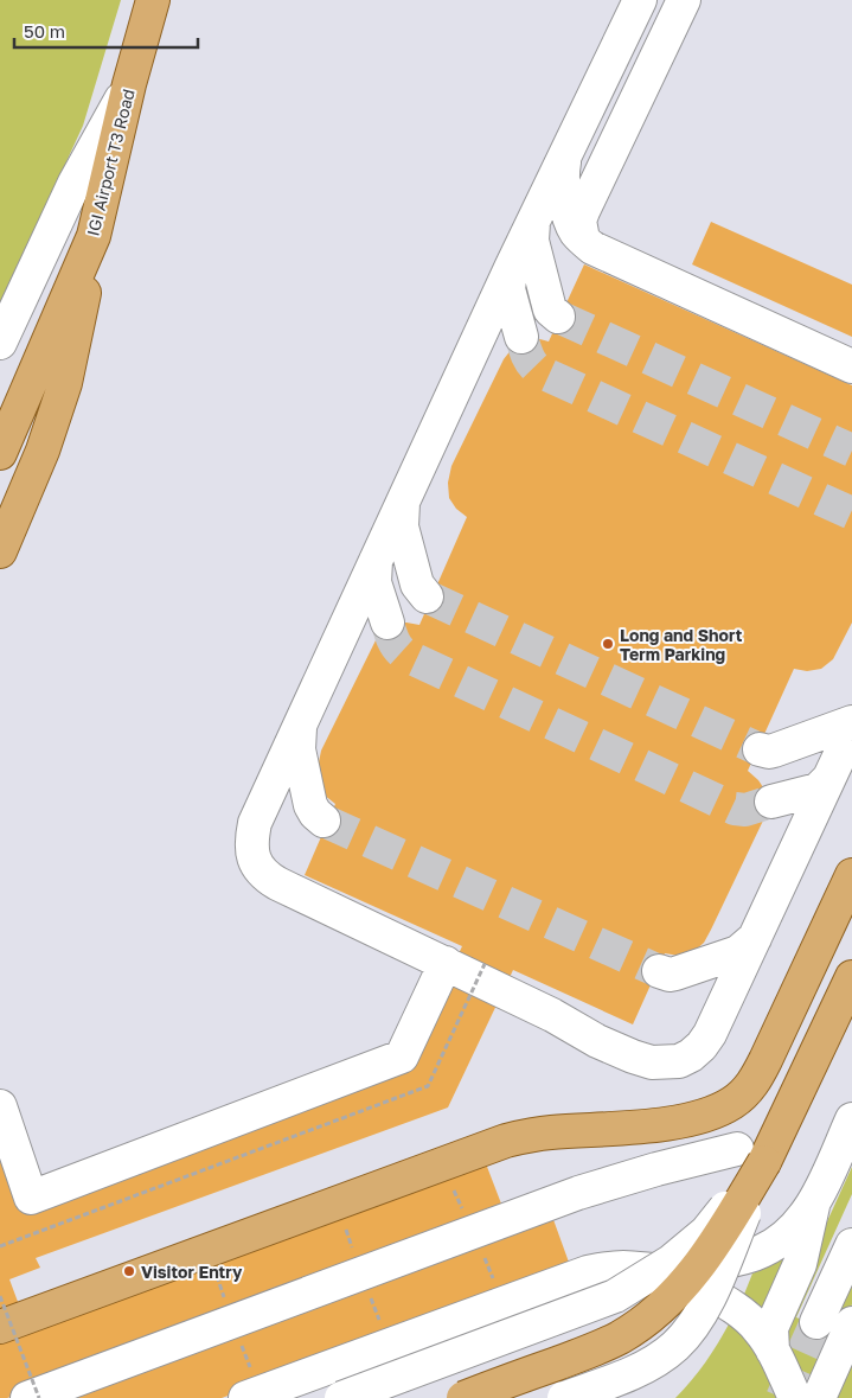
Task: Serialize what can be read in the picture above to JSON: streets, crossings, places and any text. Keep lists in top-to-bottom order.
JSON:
{
  "streets": {
    "main road": ["IGI Airport T3 Road"]
  },
  "places": ["Long and Short Term Parking", "Visitor Entry"],
  "scale_bar": "50 m"
}
